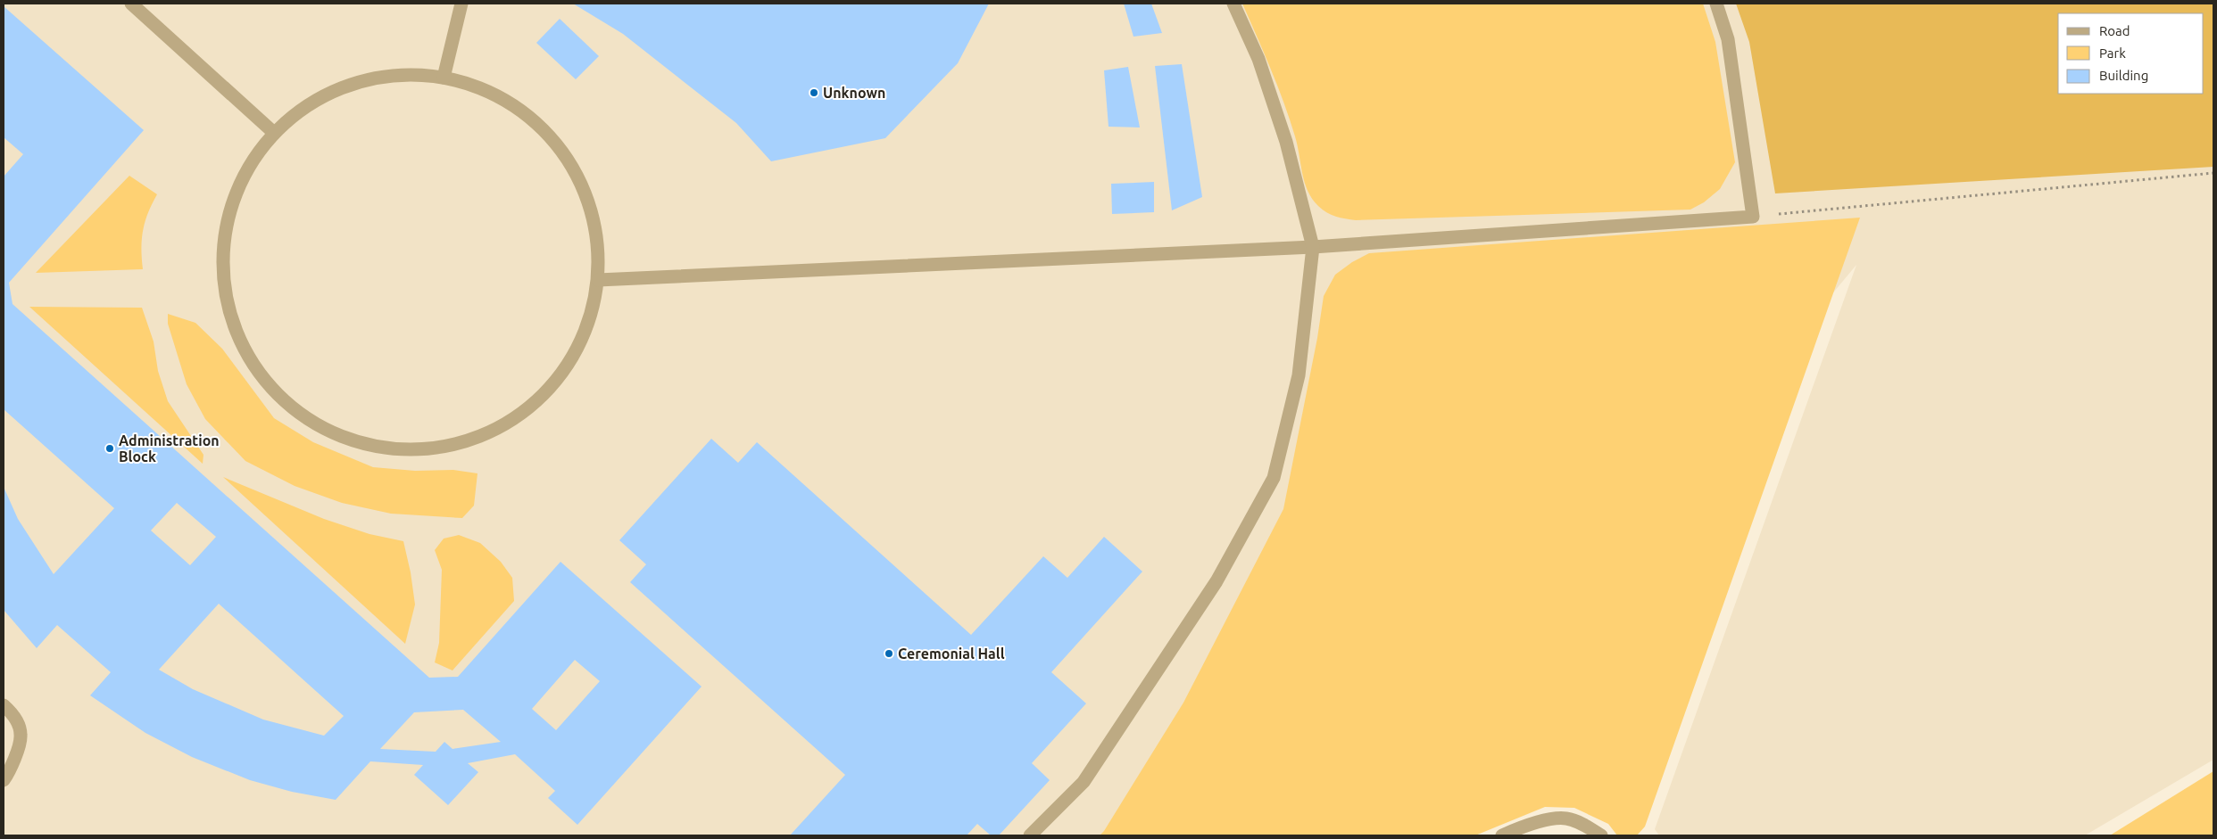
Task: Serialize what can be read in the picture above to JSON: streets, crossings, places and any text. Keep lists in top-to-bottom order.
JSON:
{
  "places": ["Unknown", "Administration Block", "Ceremonial Hall"],
  "legend": ["Road", "Park", "Building"]
}
